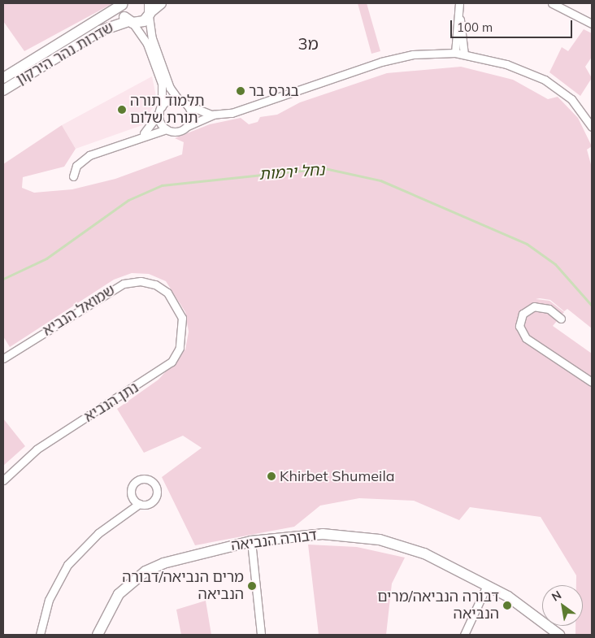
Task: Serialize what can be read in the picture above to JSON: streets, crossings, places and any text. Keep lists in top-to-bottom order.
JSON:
{
  "streets": {
    "street": [
      "שדרות נהר הירקון",
      "שמואל הנביא",
      "נתן הנביא",
      "דבורה הנביאה"
    ]
  },
  "crossings": [
    ["שמואל הנביא", "נתן הנביא"]
  ],
  "districts": ["מ3"],
  "water": ["נחל ירמות"],
  "places": [
    "בגרס בר",
    "תלמוד תורה תורת שלום",
    "Khirbet Shumeila",
    "מרים הנביאה/דבורה הנביאה",
    "דבורה הנביאה/מרים הנביאה"
  ],
  "scale_bar": "100 m",
  "north": "top left"
}
